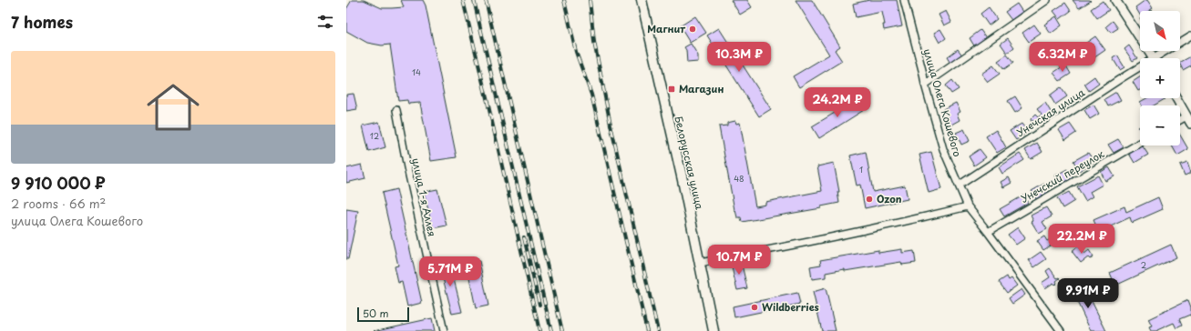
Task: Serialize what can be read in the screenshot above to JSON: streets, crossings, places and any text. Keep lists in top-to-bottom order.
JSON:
{
  "streets": {
    "main road": ["Белорусская улица"],
    "street": [
      "улица Олега Кошевого",
      "Унечская улица",
      "Унечский переулок",
      "улица 1-я Аллея"
    ]
  },
  "crossings": [
    ["улица Олега Кошевого", "Унечская улица"],
    ["улица Олега Кошевого", "Унечский переулок"]
  ],
  "places": {
    "other": ["Магнит", "Ozon", "Wildberries"],
    "transit": ["Магазин"]
  },
  "house_numbers": [
    "14",
    "12",
    "1",
    "48",
    "2"
  ],
  "scale_bar": "50 m",
  "north": "bottom right",
  "page": {
    "heading": "7 homes",
    "map_buttons": ["+", "−"],
    "price": [
      "10.3M ₽",
      "6.32M ₽",
      "24.2M ₽",
      "22.2M ₽",
      "10.7M ₽",
      "5.71M ₽",
      "9.91M ₽"
    ],
    "list": [
      {
        "name": "9 910 000 ₽",
        "note": "2 rooms · 66 m² · улица Олега Кошевого"
      }
    ],
    "scale": "50 m"
  }
}
